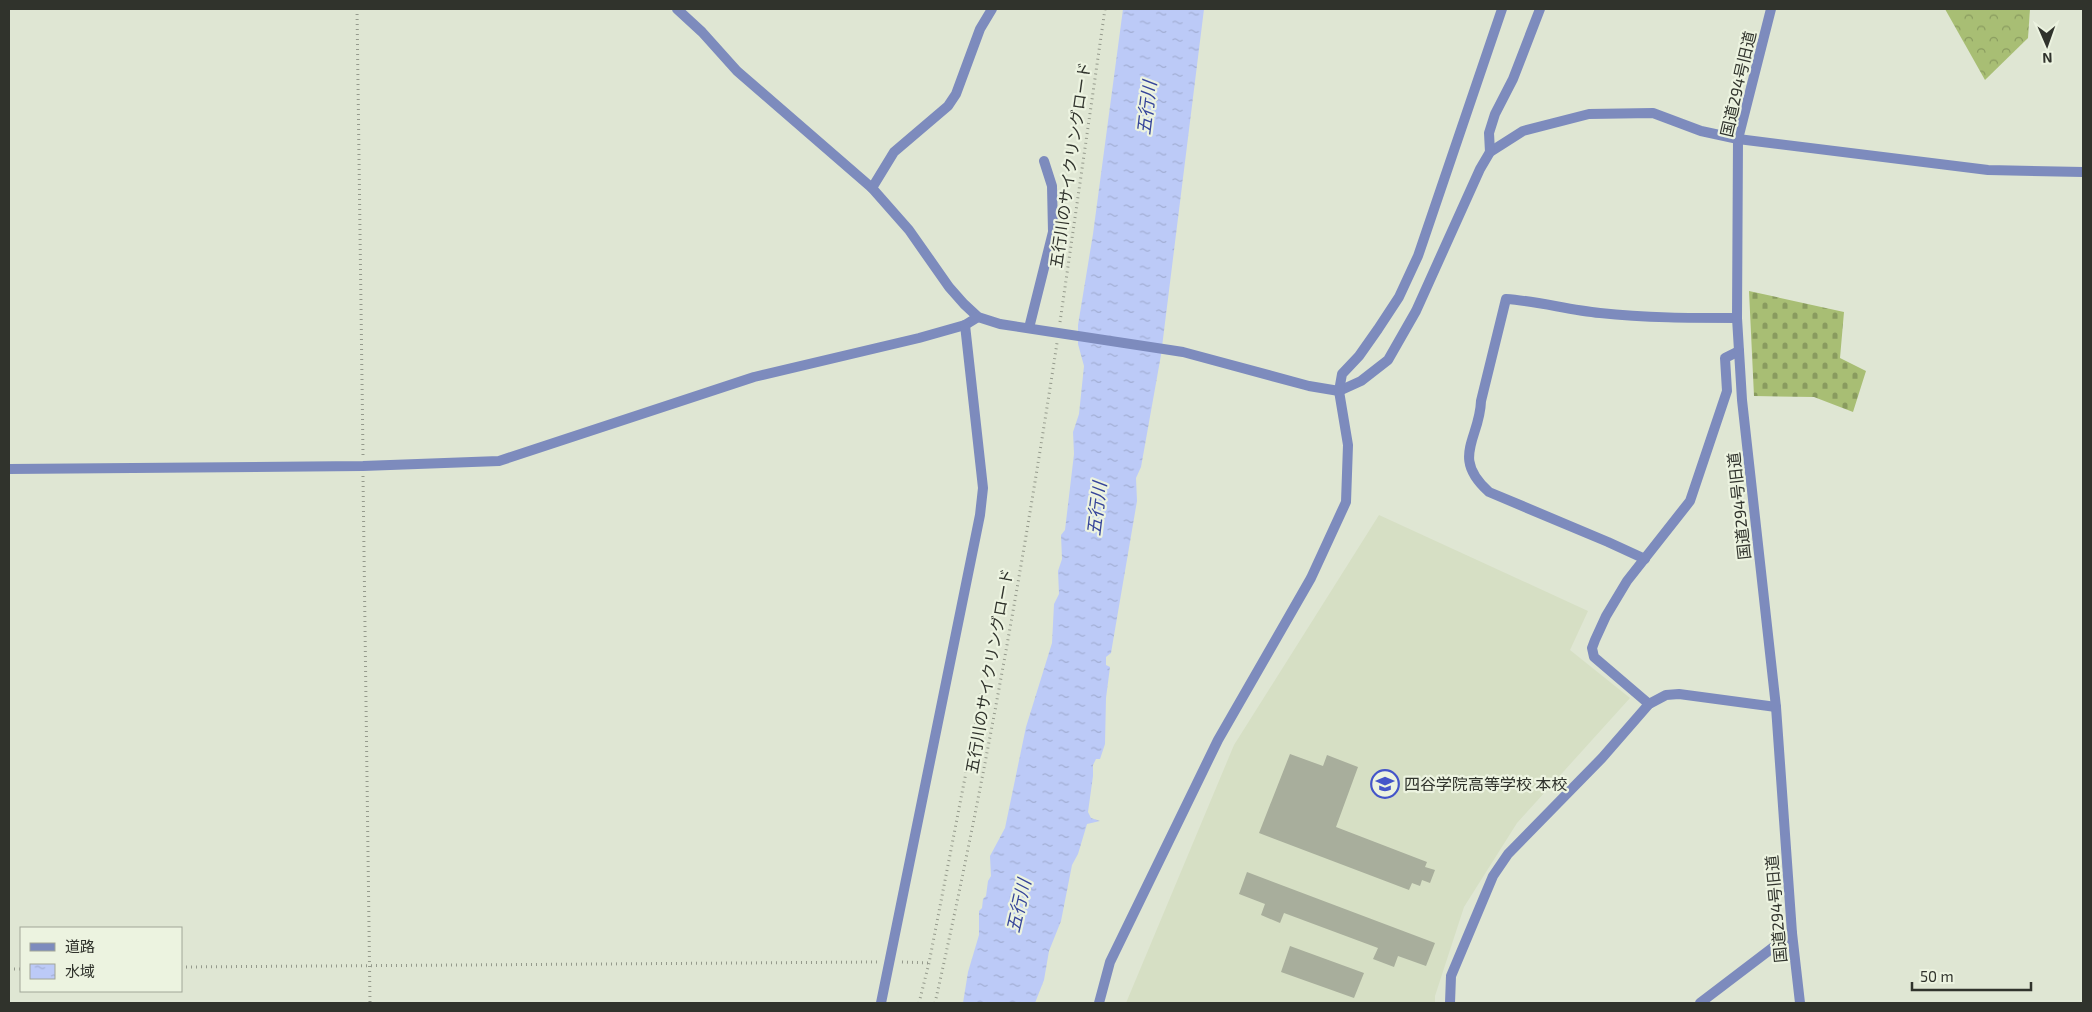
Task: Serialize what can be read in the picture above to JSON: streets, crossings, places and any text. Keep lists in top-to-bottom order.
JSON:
{
  "streets": {
    "street": ["国道294号旧道"],
    "path": ["五行川のサイクリングロード"]
  },
  "water": ["五行川"],
  "places": {
    "school or university": ["四谷学院高等学校 本校"]
  },
  "legend": ["道路", "水域"],
  "scale_bar": "50 m",
  "north": "bottom"
}
